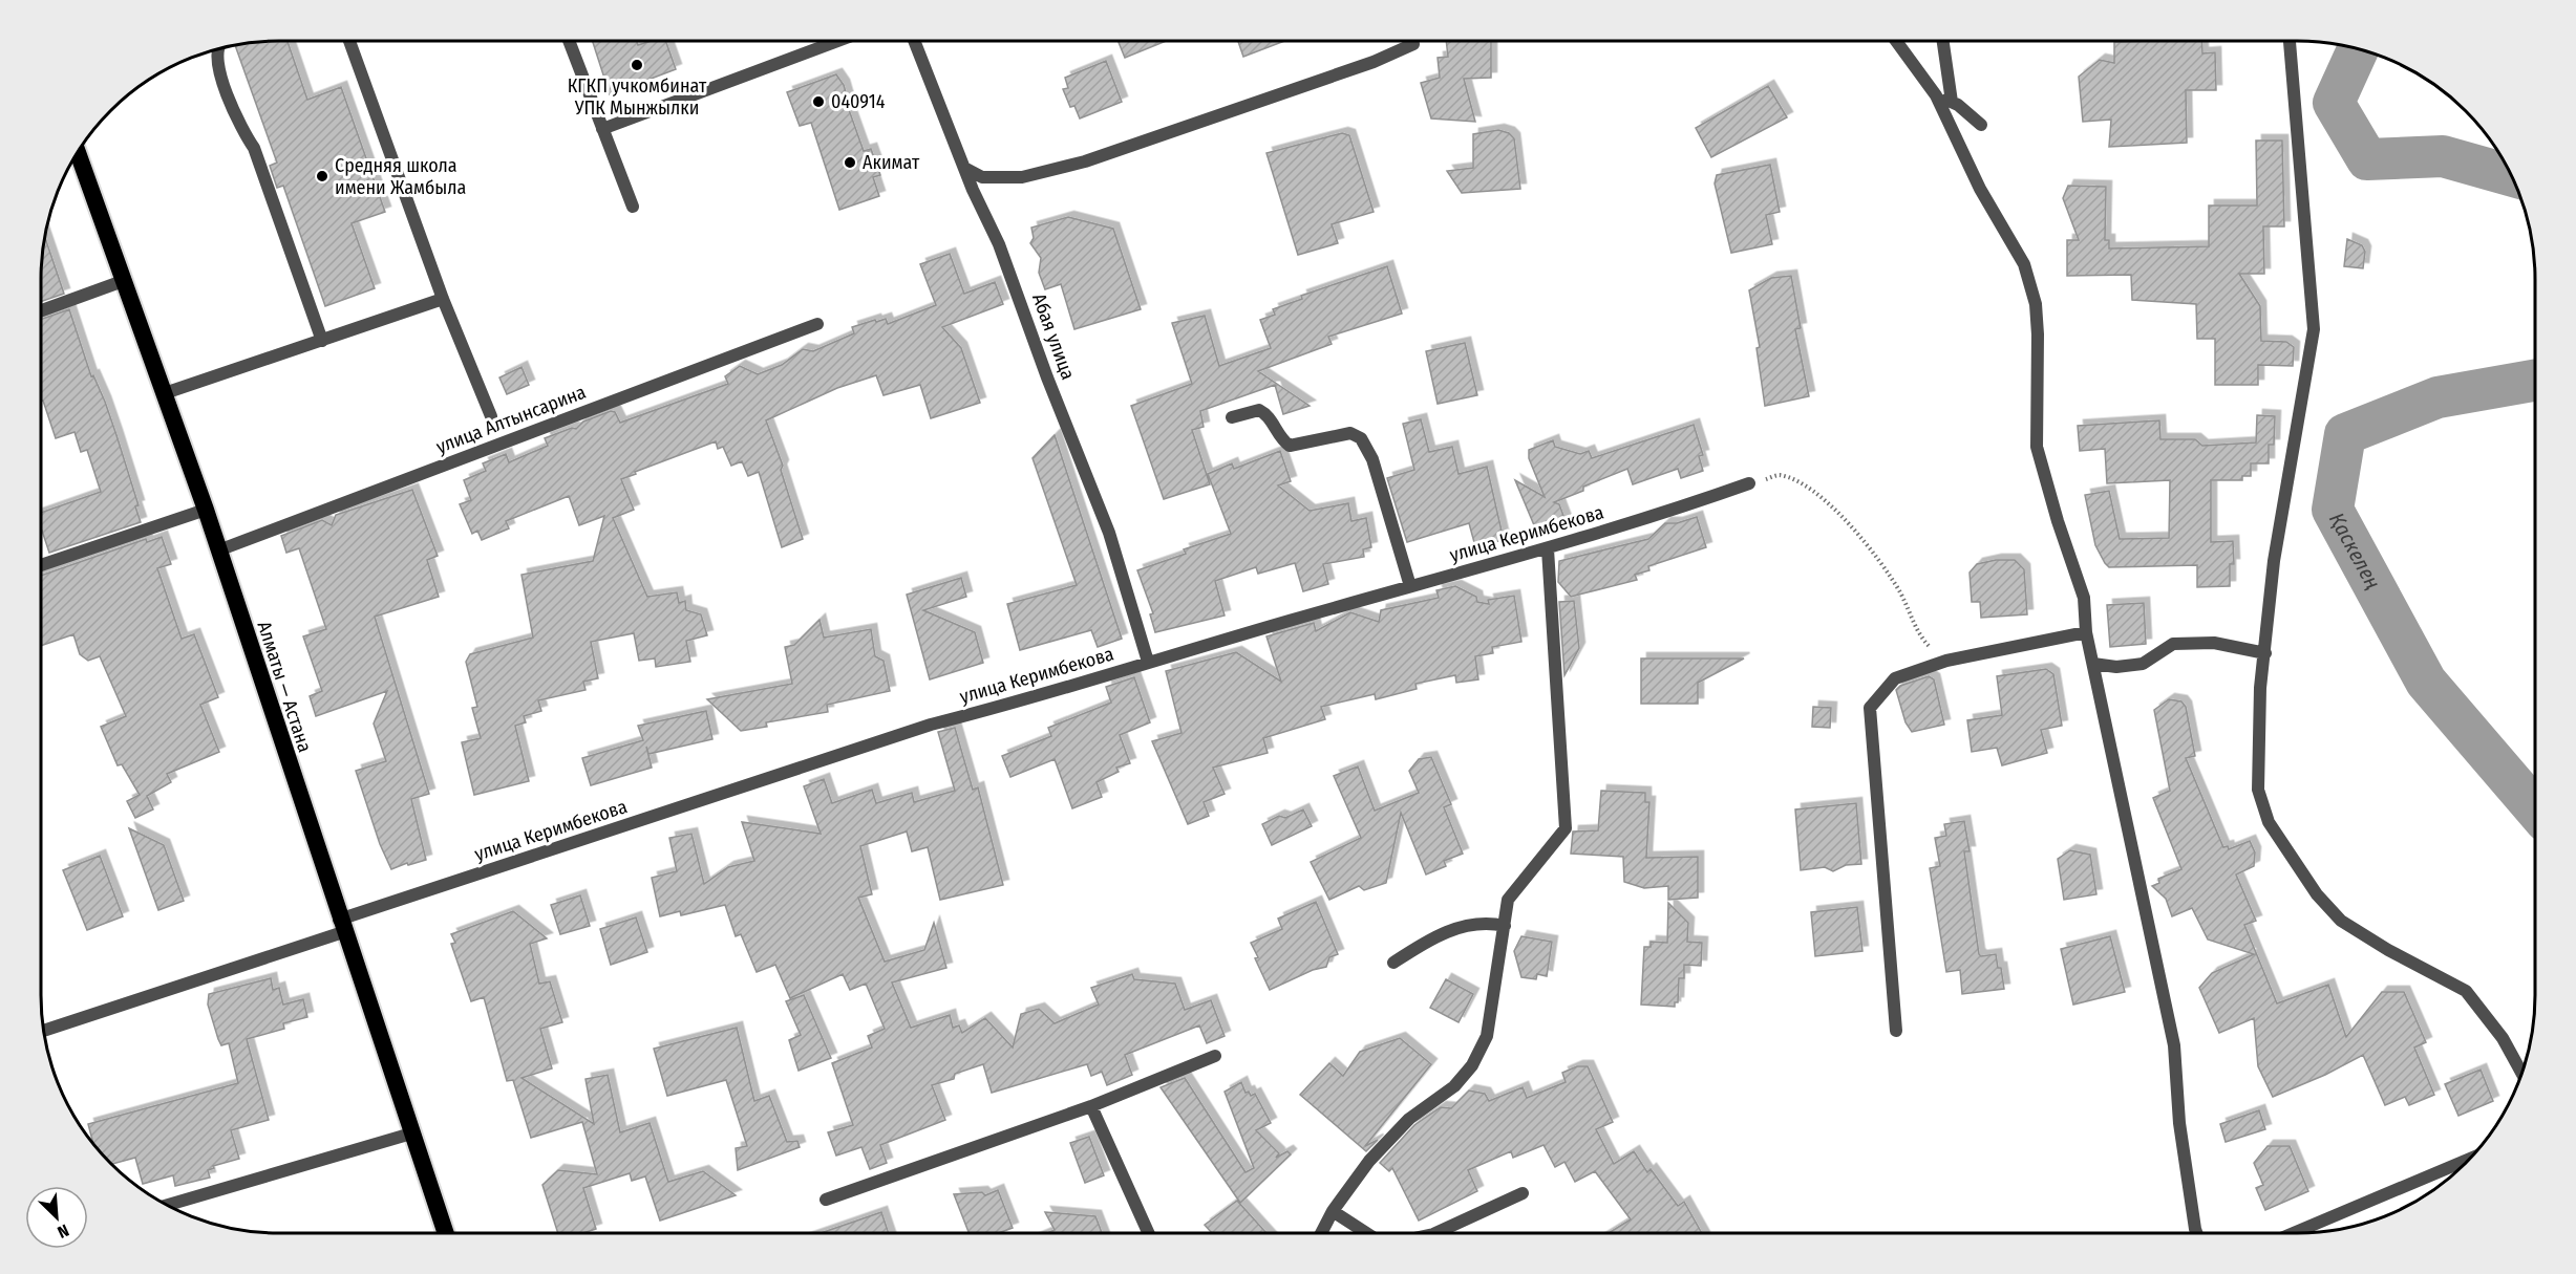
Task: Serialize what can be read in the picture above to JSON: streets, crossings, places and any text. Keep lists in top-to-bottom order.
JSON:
{
  "streets": {
    "highway": ["Алматы — Астана"],
    "street": ["Абая улица", "улица Алтынсарина", "улица Керимбекова"]
  },
  "crossings": [
    ["Абая улица", "улица Керимбекова"],
    ["улица Алтынсарина", "Алматы — Астана"],
    ["улица Керимбекова", "Алматы — Астана"]
  ],
  "water": ["Қаскелең"],
  "places": [
    "КГКП учкомбинат УПК Мынжылки",
    "040914",
    "Акимат",
    "Средняя школа имени Жамбыла"
  ],
  "north": "bottom right"
}
